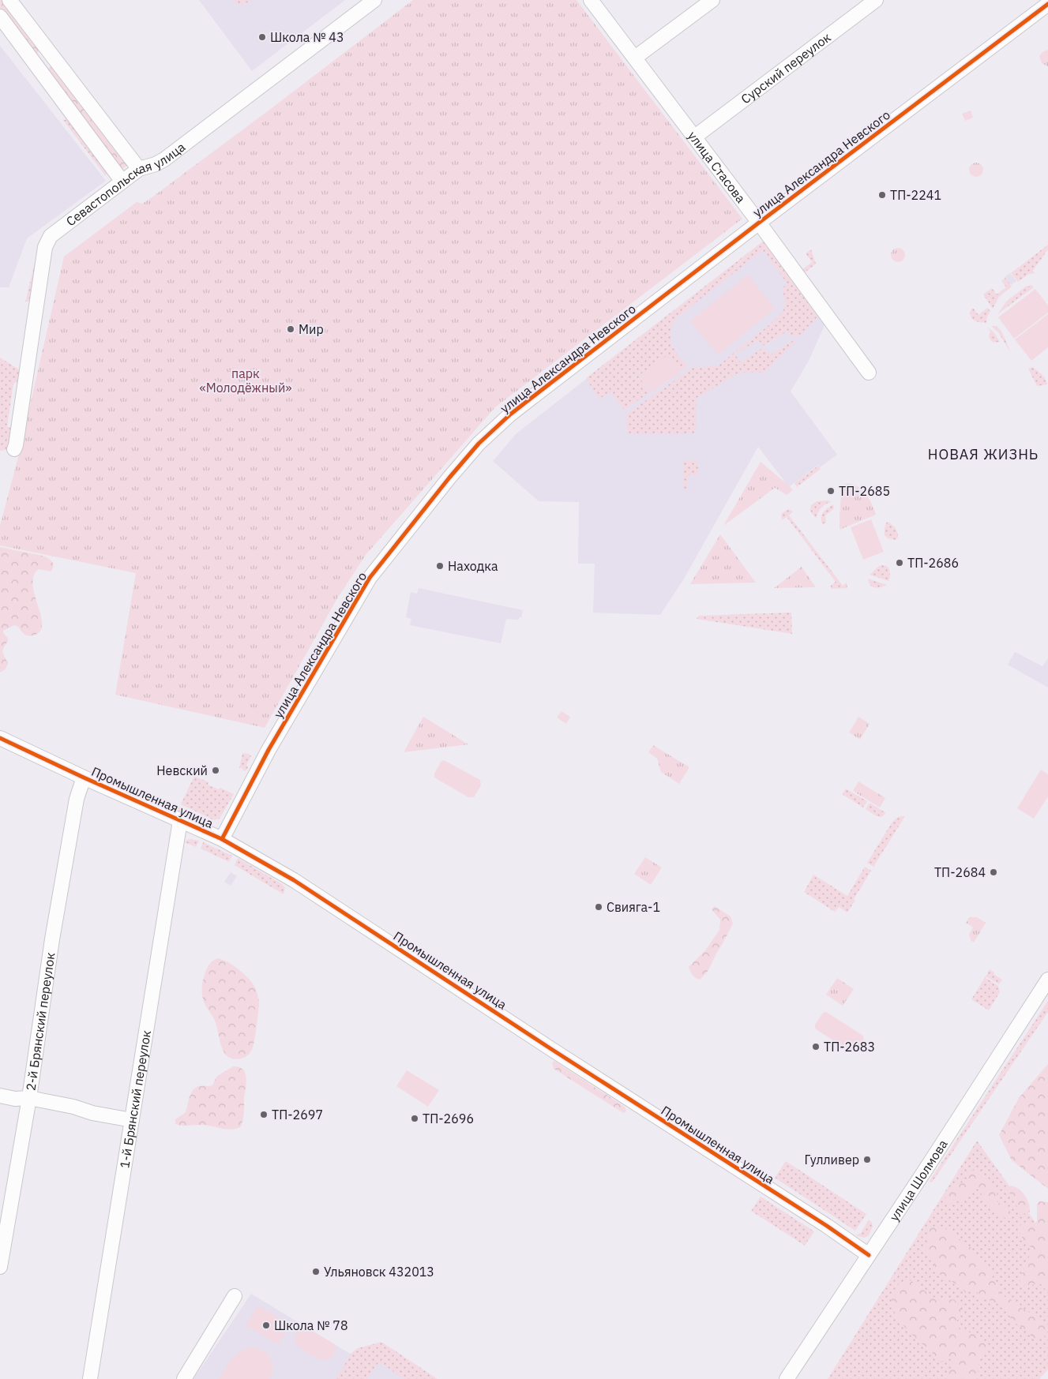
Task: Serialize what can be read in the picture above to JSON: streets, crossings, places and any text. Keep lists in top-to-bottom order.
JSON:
{
  "streets": {
    "street": [
      "Сурский переулок",
      "улица Александра Невского",
      "улица Стасова",
      "Севастопольская улица",
      "Промышленная улица",
      "2-й Брянский переулок",
      "1-й Брянский переулок",
      "улица Шолмова"
    ]
  },
  "crossings": [
    ["Сурский переулок", "улица Стасова"],
    ["улица Александра Невского", "улица Стасова"],
    ["улица Александра Невского", "Промышленная улица"],
    ["Промышленная улица", "2-й Брянский переулок"],
    ["Промышленная улица", "1-й Брянский переулок"],
    ["Промышленная улица", "улица Шолмова"]
  ],
  "districts": ["НОВАЯ ЖИЗНЬ"],
  "parks": ["парк «Молодёжный»"],
  "places": [
    "Школа № 43",
    "ТП-2241",
    "Мир",
    "ТП-2685",
    "ТП-2686",
    "Находка",
    "Невский",
    "ТП-2684",
    "Свияга-1",
    "ТП-2683",
    "ТП-2697",
    "ТП-2696",
    "Гулливер",
    "Ульяновск 432013",
    "Школа № 78"
  ]
}
